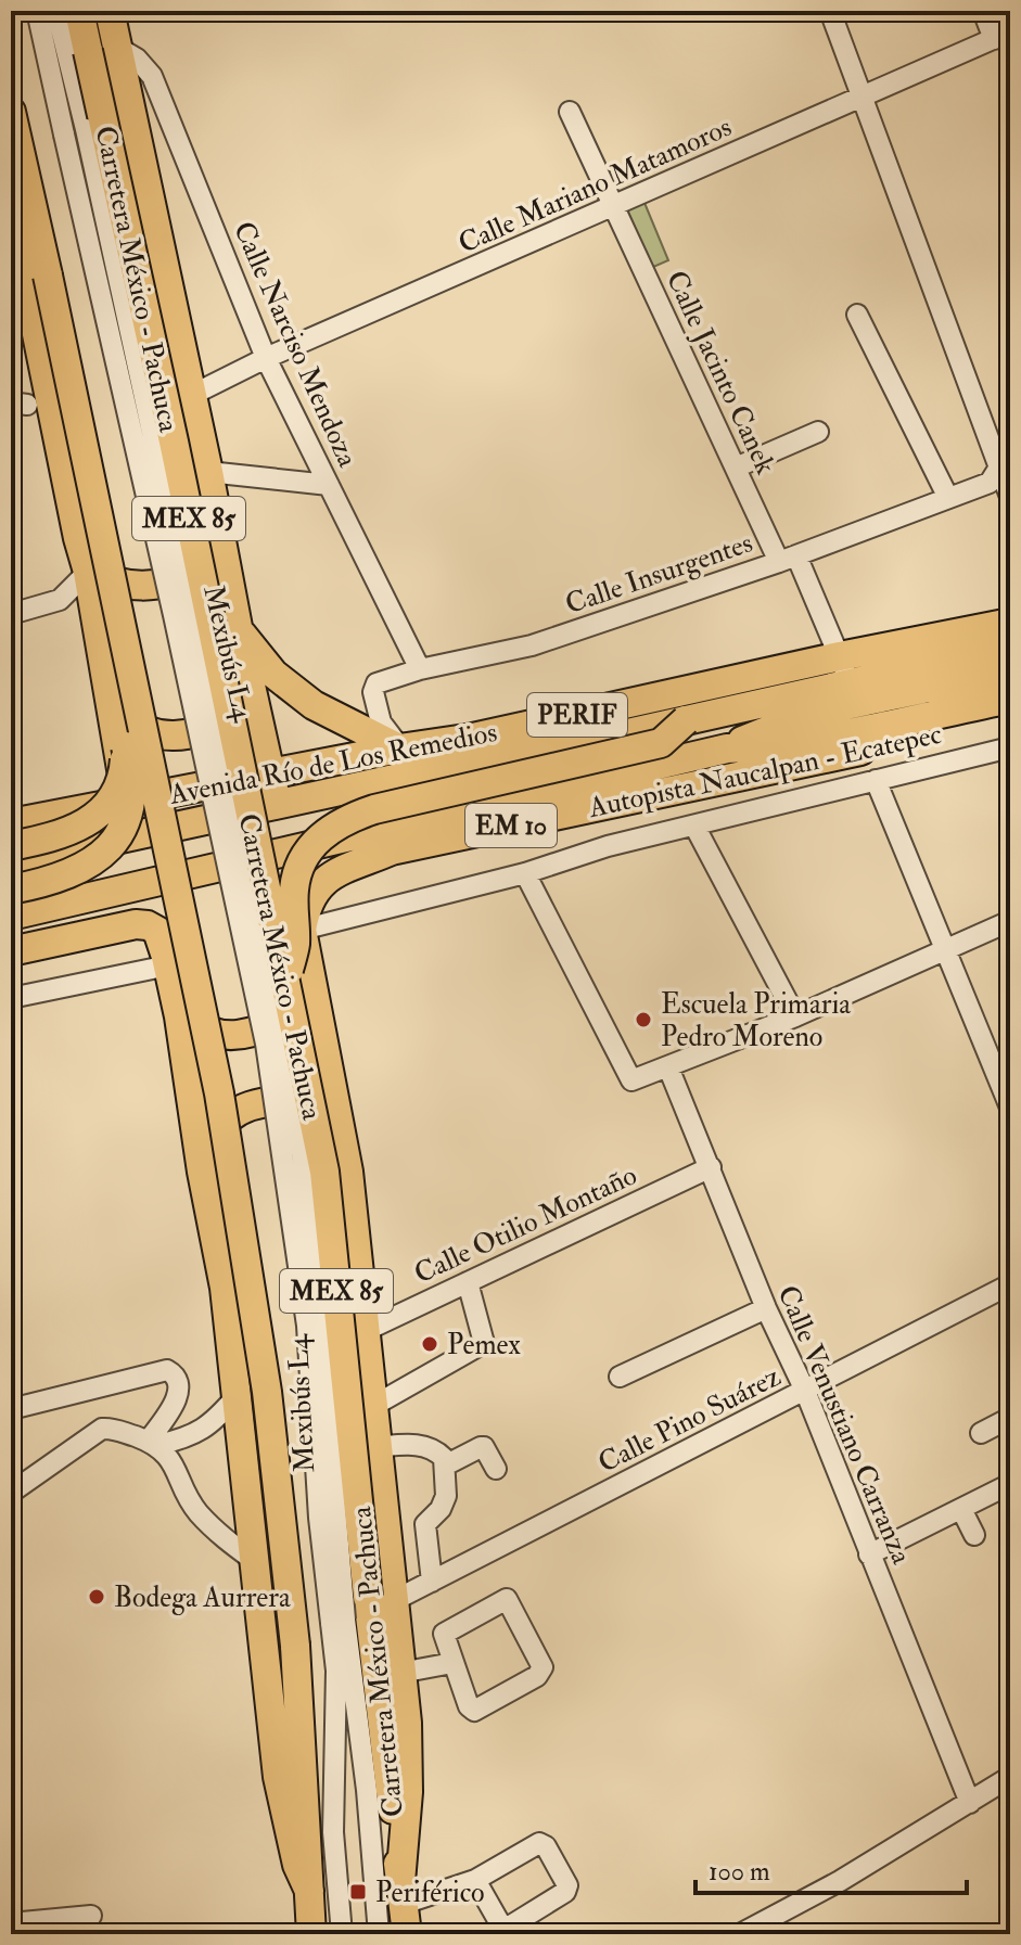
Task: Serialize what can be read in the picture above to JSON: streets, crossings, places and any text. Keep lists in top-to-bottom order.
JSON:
{
  "streets": {
    "highway": [
      "Carretera México - Pachuca",
      "MEX 85",
      "PERIF",
      "Avenida Río de Los Remedios",
      "Autopista Naucalpan - Ecatepec",
      "EM 10"
    ],
    "street": [
      "Calle Mariano Matamoros",
      "Calle Narciso Mendoza",
      "Calle Jacinto Canek",
      "Calle Insurgentes",
      "Mexibús L4",
      "Calle Otilio Montaño",
      "Calle Pino Suárez",
      "Calle Venustiano Carranza"
    ]
  },
  "crossings": [
    ["Calle Mariano Matamoros", "Calle Narciso Mendoza"],
    ["Calle Mariano Matamoros", "Calle Jacinto Canek"],
    ["Calle Narciso Mendoza", "Calle Insurgentes"],
    ["Calle Jacinto Canek", "Calle Insurgentes"],
    ["Calle Jacinto Canek", "Avenida Río de Los Remedios"],
    ["Calle Insurgentes", "Avenida Río de Los Remedios"],
    ["Calle Otilio Montaño", "Calle Venustiano Carranza"],
    ["Calle Pino Suárez", "Calle Venustiano Carranza"]
  ],
  "places": {
    "other": ["Escuela Primaria Pedro Moreno", "Pemex", "Bodega Aurrera"],
    "transit": ["Periférico"]
  },
  "scale_bar": "100 m"
}
